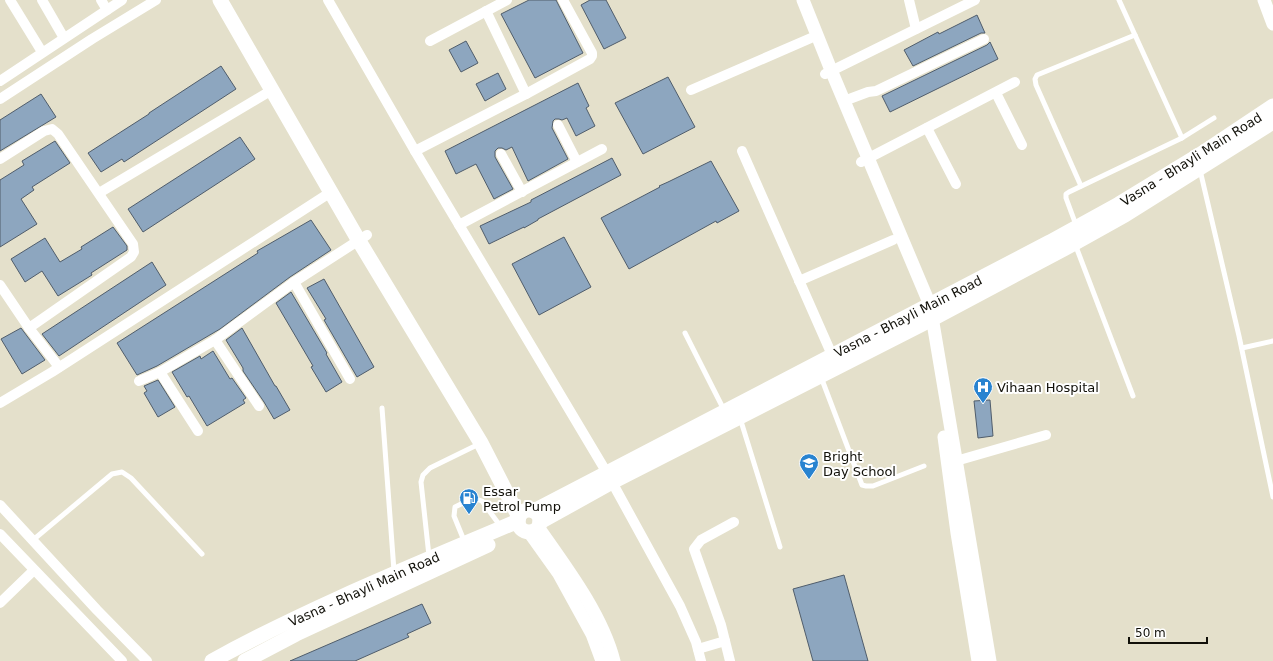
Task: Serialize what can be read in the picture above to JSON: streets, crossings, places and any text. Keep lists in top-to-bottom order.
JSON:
{
  "streets": {
    "main road": ["Vasna - Bhayli Main Road"]
  },
  "places": {
    "hospital": ["Vihaan Hospital"],
    "school or university": ["Bright Day School"],
    "fuel station": ["Essar Petrol Pump"]
  },
  "scale_bar": "50 m"
}
